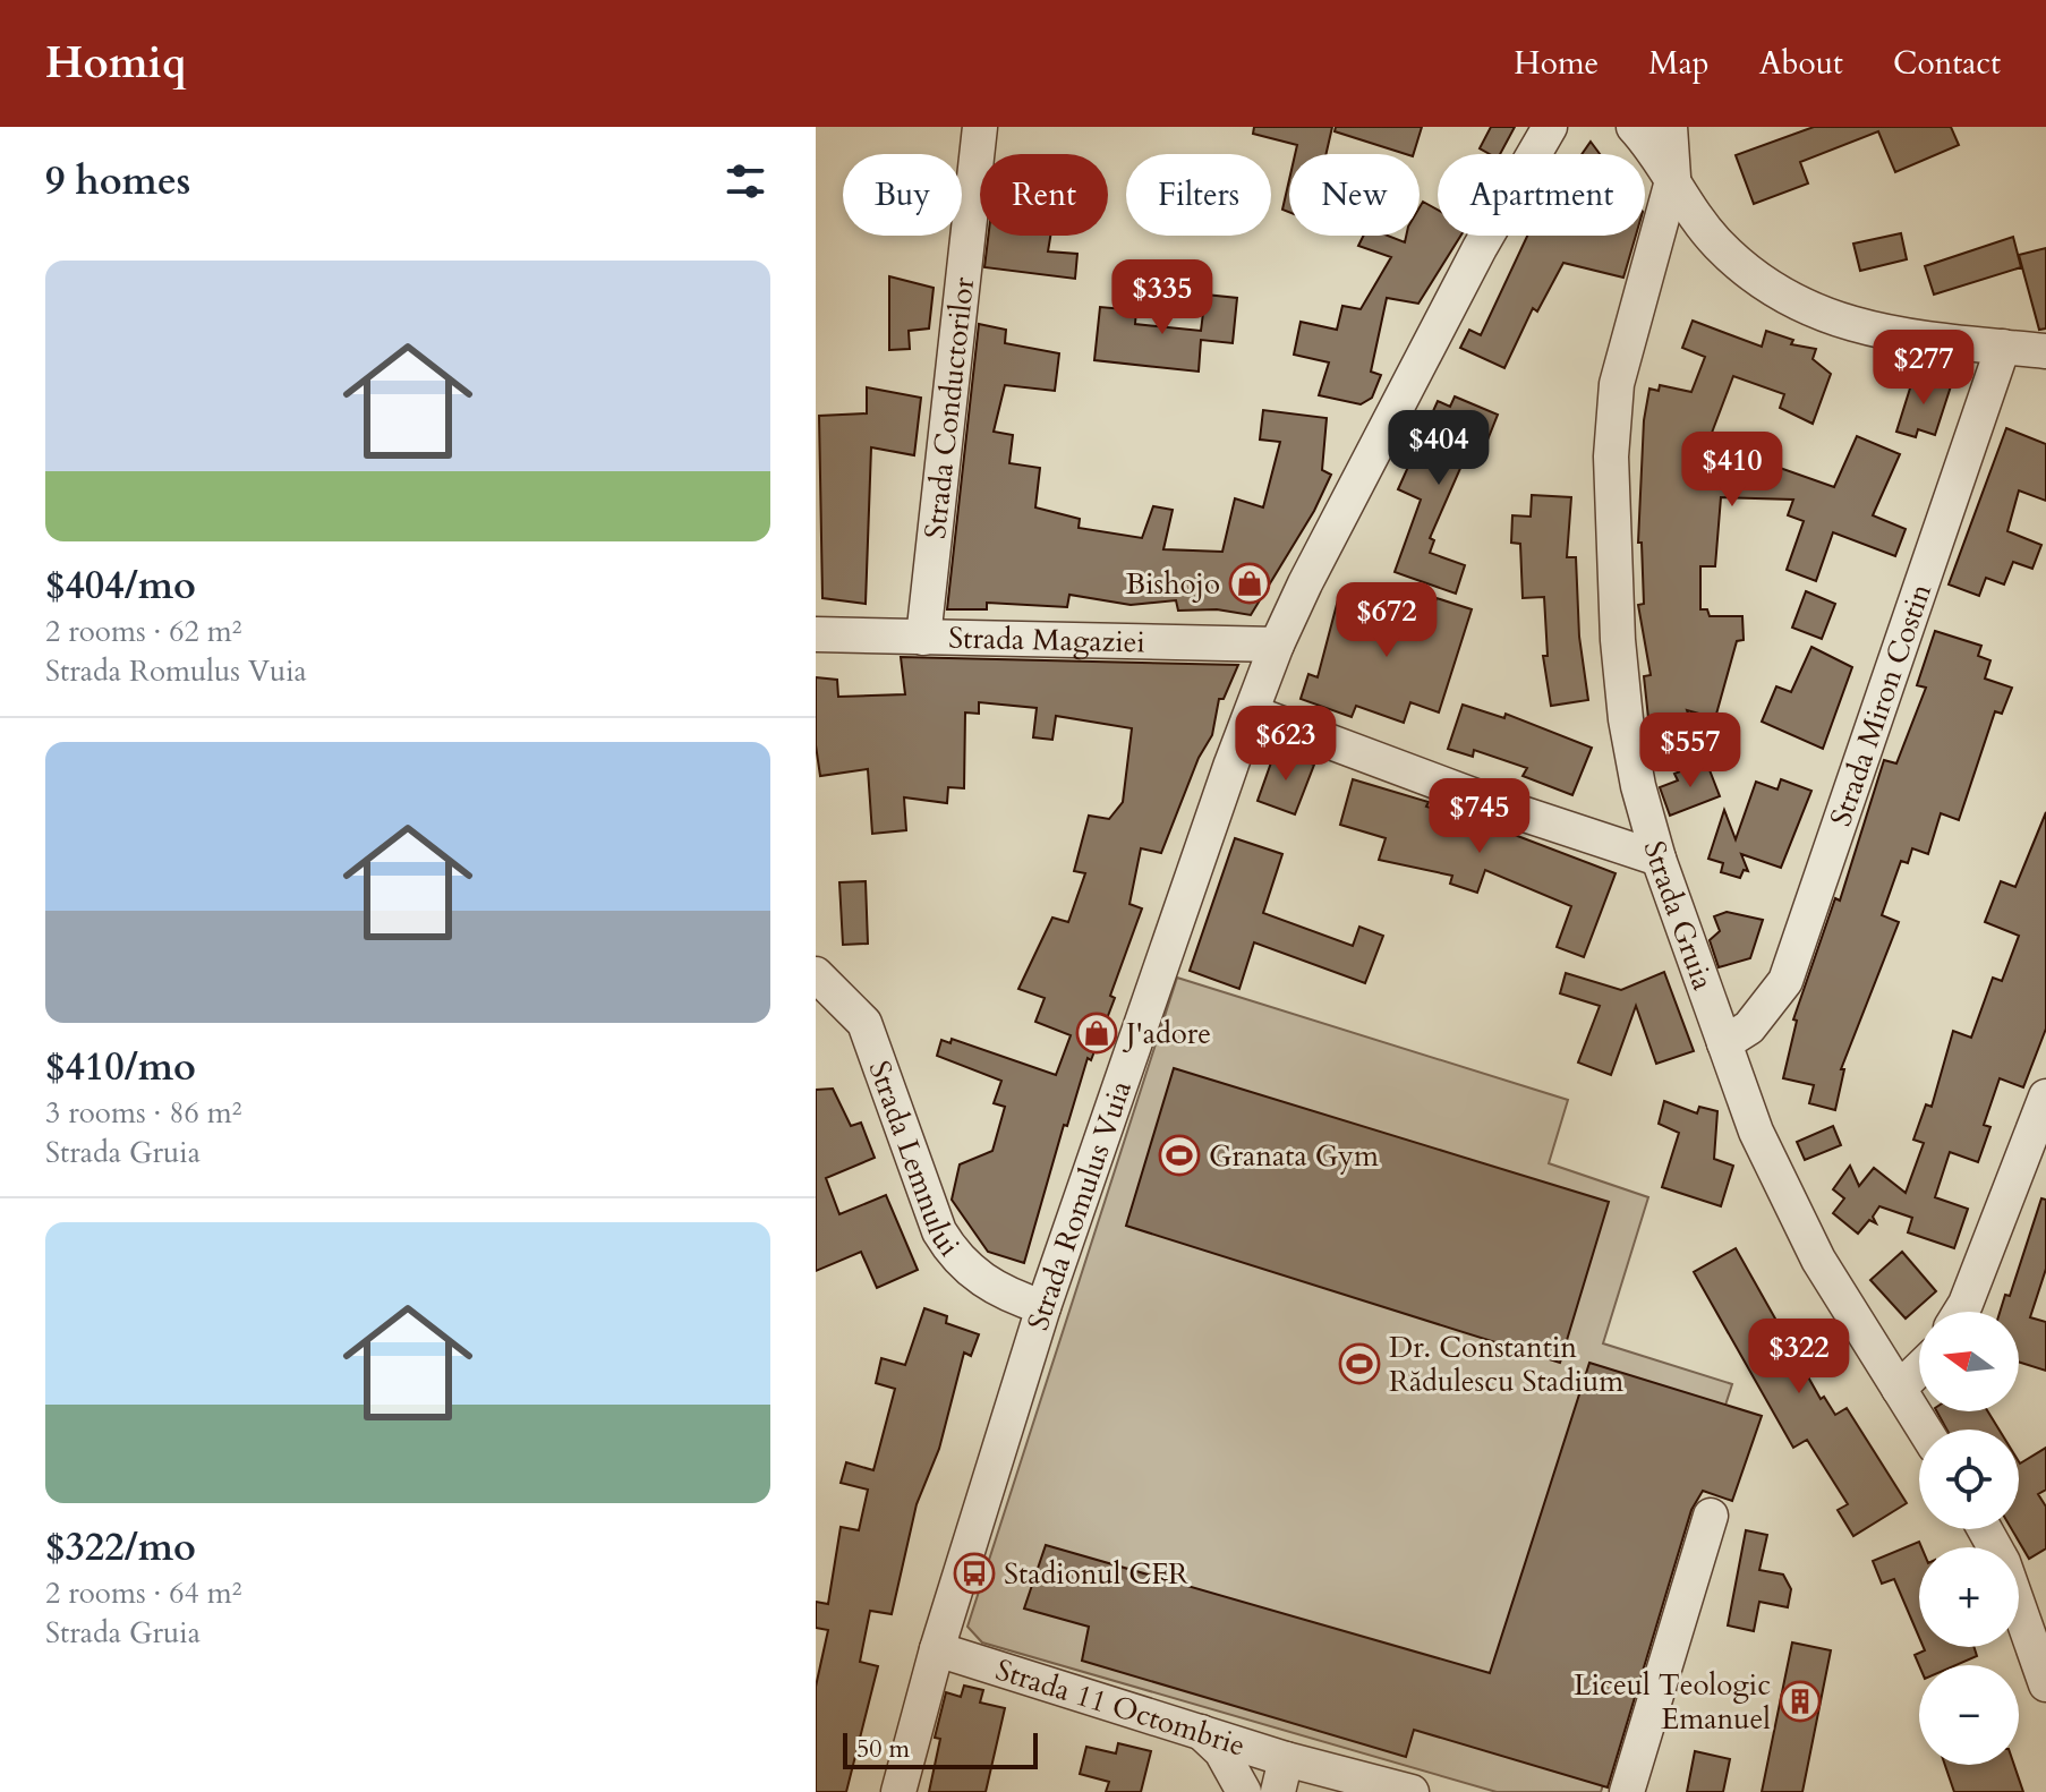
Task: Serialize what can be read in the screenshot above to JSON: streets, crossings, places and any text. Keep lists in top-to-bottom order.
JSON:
{
  "streets": {
    "street": [
      "Strada Conductorilor",
      "Strada Magaziei",
      "Strada Miron Costin",
      "Strada Gruia",
      "Strada Lemnului",
      "Strada Romulus Vuia",
      "Strada 11 Octombrie"
    ]
  },
  "crossings": [
    ["Strada Conductorilor", "Strada Magaziei"],
    ["Strada Magaziei", "Strada Romulus Vuia"],
    ["Strada Miron Costin", "Strada Gruia"],
    ["Strada Lemnului", "Strada Romulus Vuia"],
    ["Strada Romulus Vuia", "Strada 11 Octombrie"]
  ],
  "places": {
    "shop": ["Bishojo", "J'adore"],
    "sports": ["Granata Gym", "Dr. Constantin Rădulescu Stadium"],
    "bus stop": ["Stadionul CFR"],
    "building": ["Liceul Teologic Emanuel"]
  },
  "scale_bar": "50 m",
  "north": "left",
  "page": {
    "header": "Homiq",
    "nav": [
      "Home",
      "Map",
      "About",
      "Contact"
    ],
    "heading": "9 homes",
    "chip": [
      "Buy",
      "Rent",
      "Filters",
      "New",
      "Apartment"
    ],
    "list": [
      {
        "name": "$404/mo",
        "note": "2 rooms · 62 m² · Strada Romulus Vuia"
      },
      {
        "name": "$410/mo",
        "note": "3 rooms · 86 m² · Strada Gruia"
      },
      {
        "name": "$322/mo",
        "note": "2 rooms · 64 m² · Strada Gruia"
      }
    ],
    "price": [
      "$335",
      "$277",
      "$404",
      "$410",
      "$672",
      "$623",
      "$557",
      "$745",
      "$322"
    ],
    "map_buttons": ["+", "−"],
    "scale": "50 m"
  }
}
